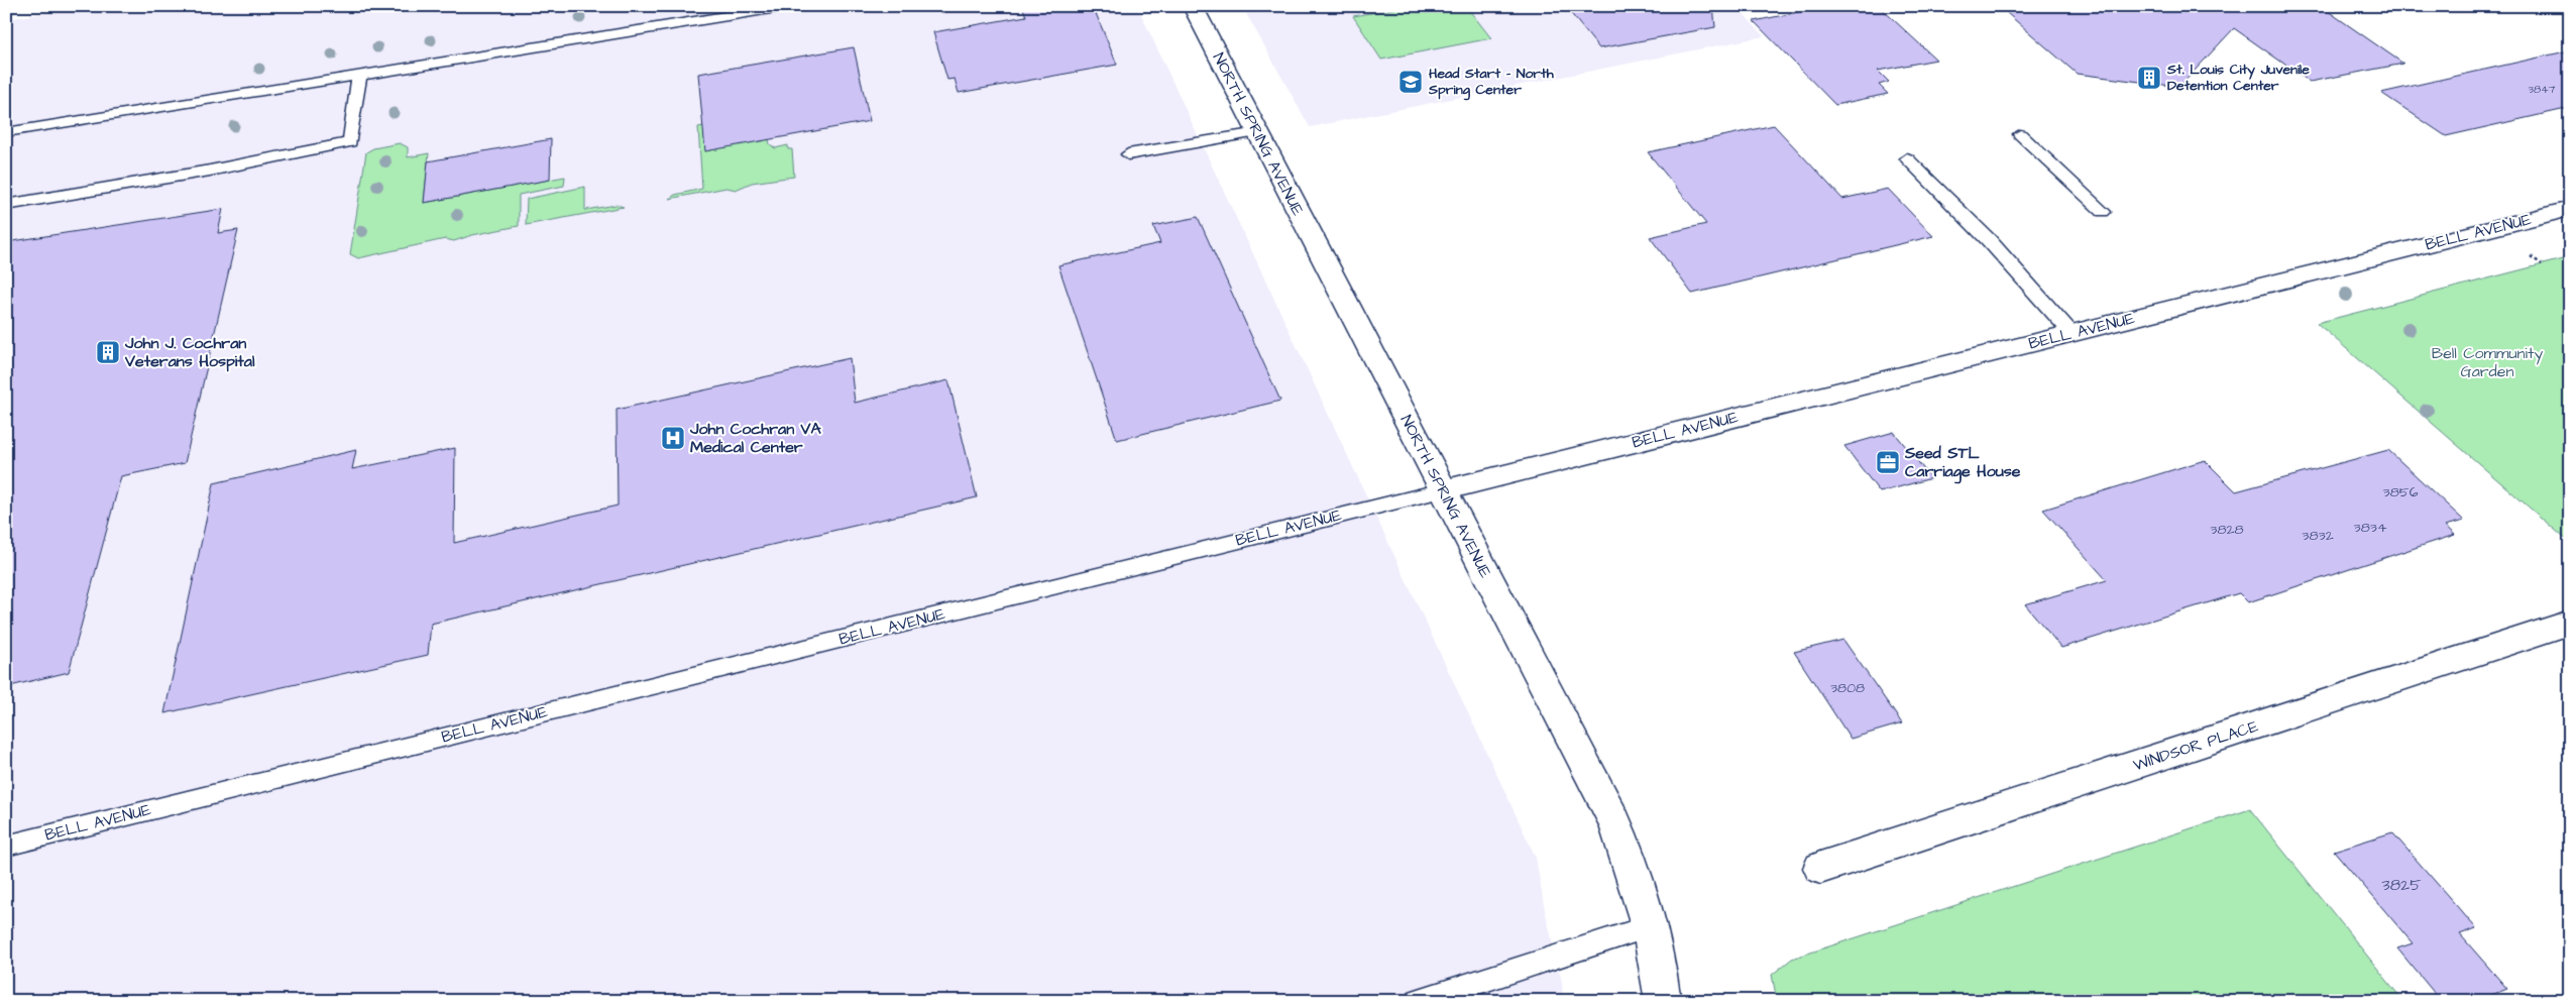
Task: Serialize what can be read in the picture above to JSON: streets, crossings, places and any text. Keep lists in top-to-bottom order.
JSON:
{
  "streets": {
    "street": ["NORTH SPRING AVENUE", "BELL AVENUE", "WINDSOR PLACE"]
  },
  "crossings": [
    ["NORTH SPRING AVENUE", "BELL AVENUE"]
  ],
  "parks": ["Bell Community Garden"],
  "places": {
    "building": ["St. Louis City Juvenile Detention Center", "John J. Cochran Veterans Hospital"],
    "school or university": ["Head Start - North Spring Center"],
    "hospital": ["John Cochran VA Medical Center"],
    "office": ["Seed STL Carriage House"]
  },
  "house_numbers": [
    "3847",
    "3856",
    "3834",
    "3828",
    "3832",
    "3808",
    "3825"
  ]
}
